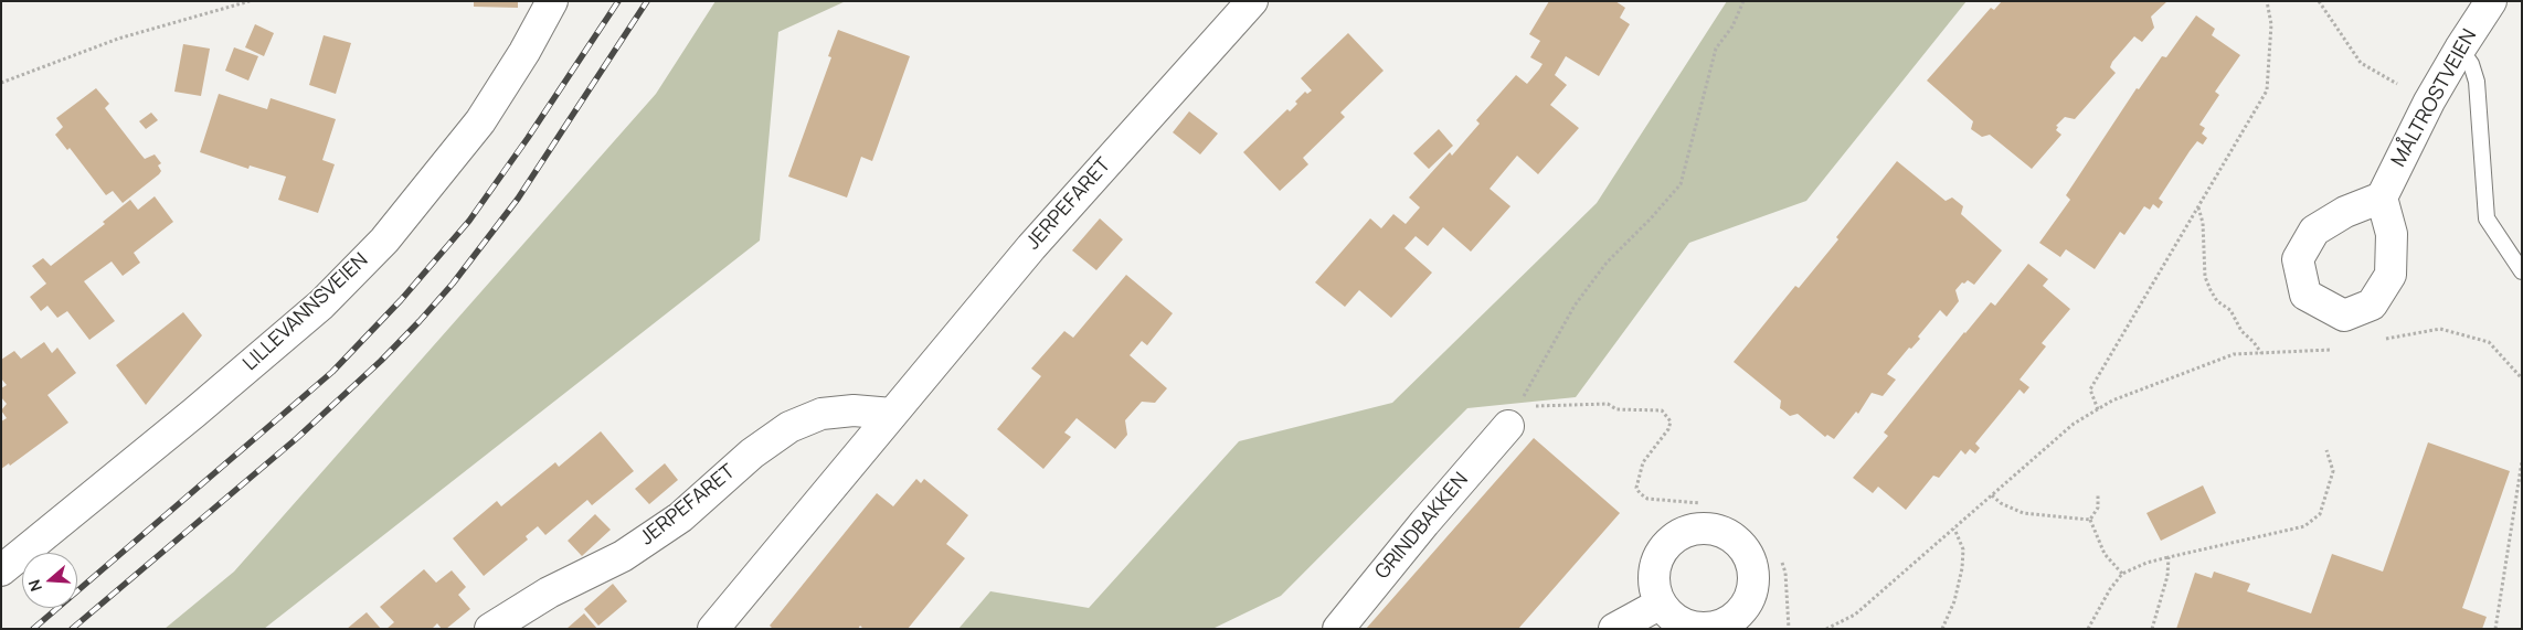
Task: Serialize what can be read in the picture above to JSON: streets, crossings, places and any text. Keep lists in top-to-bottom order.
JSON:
{
  "streets": {
    "street": [
      "MÅLTROSTVEIEN",
      "JERPEFARET",
      "LILLEVANNSVEIEN",
      "GRINDBAKKEN"
    ]
  },
  "north": "left"
}
